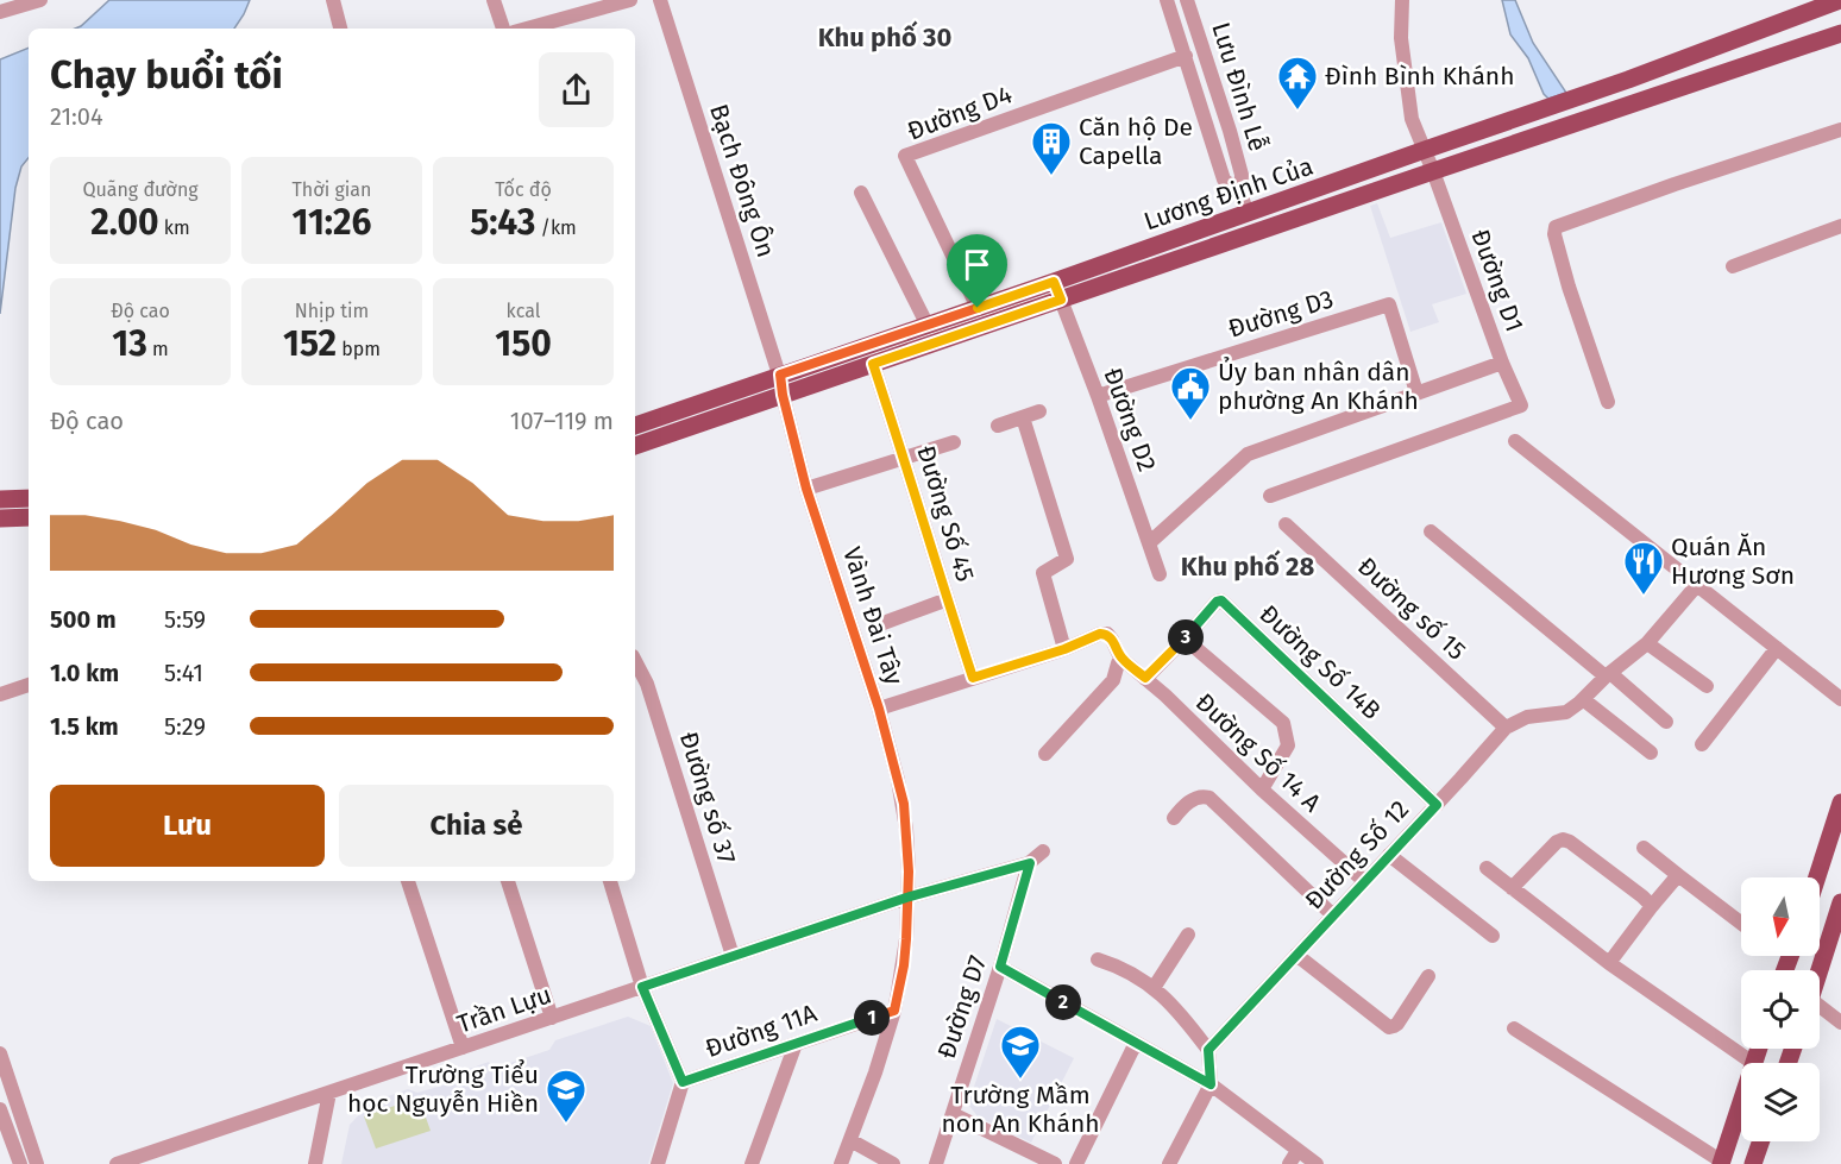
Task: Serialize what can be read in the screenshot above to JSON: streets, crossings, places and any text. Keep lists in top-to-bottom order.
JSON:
{
  "streets": {
    "main road": ["Lương Định Của"],
    "street": [
      "Lưu Đình Lễ",
      "Đường D4",
      "Bạch Đông Ôn",
      "Đường D1",
      "Đường D3",
      "Đường D2",
      "Đường Số 45",
      "Đường số 15",
      "Vành Đai Tây",
      "Đường Số 14B",
      "Đường Số 14 A",
      "Đường số 37",
      "Đường Số 12",
      "Đường D7",
      "Trần Lựu",
      "Đường 11A"
    ]
  },
  "crossings": [
    ["Lưu Đình Lễ", "Đường D4"],
    ["Đường D4", "Lương Định Của"],
    ["Bạch Đông Ôn", "Lương Định Của"],
    ["Bạch Đông Ôn", "Vành Đai Tây"],
    ["Lương Định Của", "Đường D1"],
    ["Lương Định Của", "Đường D2"],
    ["Lương Định Của", "Đường Số 45"],
    ["Lương Định Của", "Vành Đai Tây"],
    ["Đường D3", "Đường D2"],
    ["Đường số 15", "Đường Số 12"],
    ["Vành Đai Tây", "Trần Lựu"],
    ["Vành Đai Tây", "Đường 11A"],
    ["Đường Số 14B", "Đường Số 14 A"],
    ["Đường Số 14B", "Đường Số 12"],
    ["Đường Số 14 A", "Đường Số 12"],
    ["Đường số 37", "Trần Lựu"]
  ],
  "districts": ["Khu phố 30", "Khu phố 28"],
  "places": {
    "temple": ["Đình Bình Khánh"],
    "building": ["Căn hộ De Capella"],
    "public building": ["Ủy ban nhân dân phường An Khánh"],
    "restaurant": ["Quán Ăn Hương Sơn"],
    "school or university": ["Trường Mầm non An Khánh", "Trường Tiểu học Nguyễn Hiền"]
  },
  "north": "bottom",
  "page": {
    "heading": ["Chạy buổi tối", "21:04"],
    "stats": [
      ["Quãng đường", "2.00 km"],
      ["Thời gian", "11:26"],
      ["Tốc độ", "5:43 /km"],
      ["Độ cao", "13 m"],
      ["Nhịp tim", "152 bpm"],
      ["kcal", "150"]
    ],
    "chart": ["Độ cao", "107–119 m"],
    "list": [
      {
        "name": "500 m",
        "note": "5:59"
      },
      {
        "name": "1.0 km",
        "note": "5:41"
      },
      {
        "name": "1.5 km",
        "note": "5:29"
      }
    ],
    "pins": ["3", "2", "1"],
    "buttons": ["Lưu", "Chia sẻ"]
  }
}
